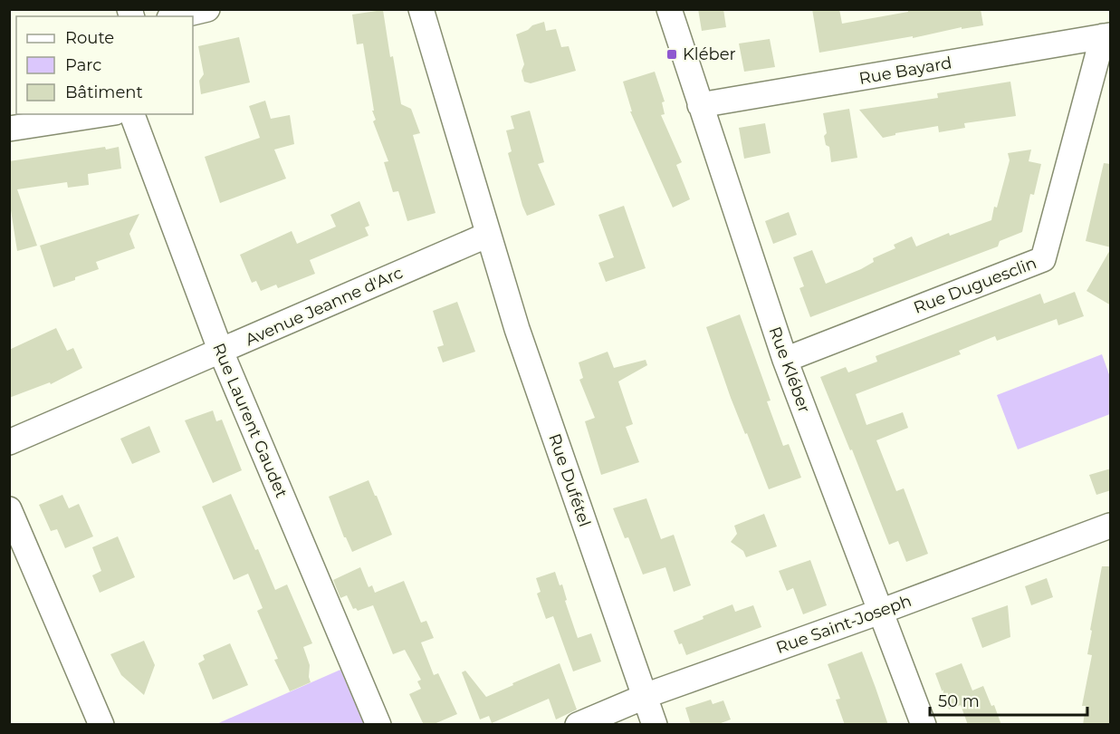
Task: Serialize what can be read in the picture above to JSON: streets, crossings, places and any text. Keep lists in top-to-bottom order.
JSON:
{
  "streets": {
    "street": [
      "Rue Bayard",
      "Rue Duguesclin",
      "Avenue Jeanne d'Arc",
      "Rue Kléber",
      "Rue Laurent Gaudet",
      "Rue Dufétel",
      "Rue Saint-Joseph"
    ]
  },
  "crossings": [
    ["Rue Bayard", "Rue Duguesclin"],
    ["Rue Bayard", "Rue Kléber"],
    ["Rue Duguesclin", "Rue Kléber"],
    ["Avenue Jeanne d'Arc", "Rue Laurent Gaudet"],
    ["Avenue Jeanne d'Arc", "Rue Dufétel"],
    ["Rue Kléber", "Rue Saint-Joseph"],
    ["Rue Dufétel", "Rue Saint-Joseph"]
  ],
  "places": {
    "transit": ["Kléber"]
  },
  "legend": ["Route", "Parc", "Bâtiment"],
  "scale_bar": "50 m"
}
